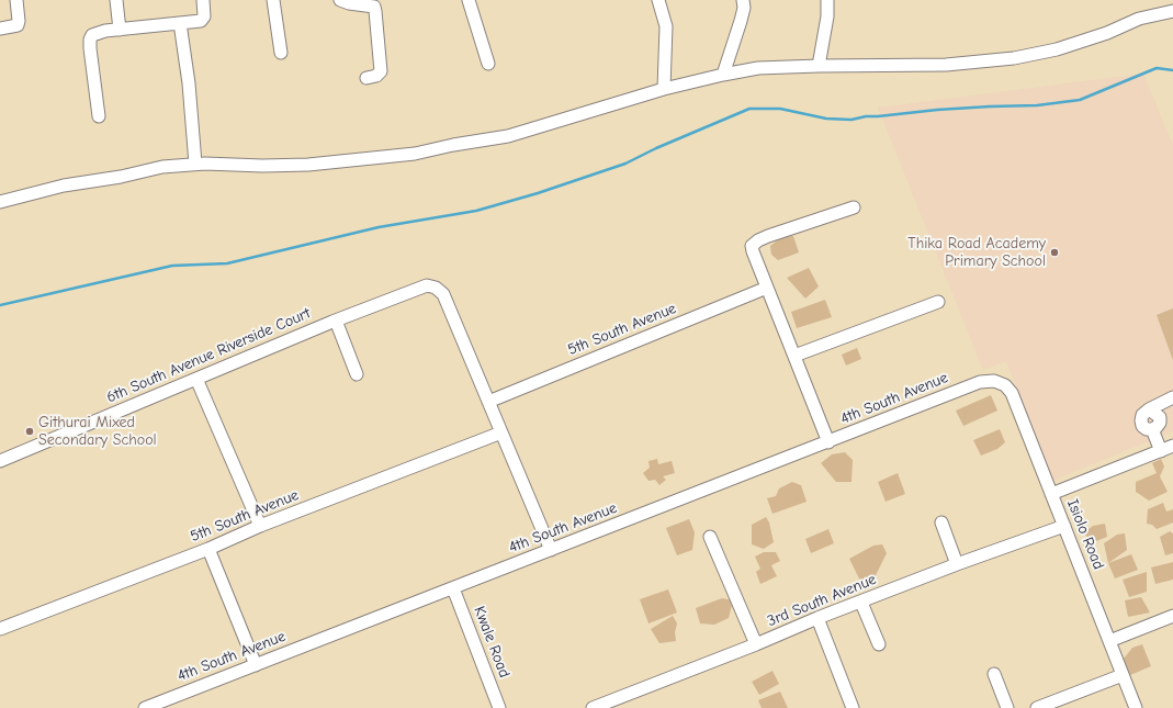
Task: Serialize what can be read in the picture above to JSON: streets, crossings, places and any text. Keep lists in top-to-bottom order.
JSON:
{
  "streets": {
    "street": [
      "5th South Avenue",
      "6th South Avenue Riverside Court",
      "4th South Avenue",
      "Isiolo Road",
      "3rd South Avenue",
      "Kwale Road"
    ]
  },
  "crossings": [
    ["5th South Avenue", "6th South Avenue Riverside Court"],
    ["4th South Avenue", "Isiolo Road"],
    ["4th South Avenue", "Kwale Road"],
    ["Isiolo Road", "3rd South Avenue"]
  ],
  "places": ["Thika Road Academy Primary School", "Githurai Mixed Secondary School"]
}
